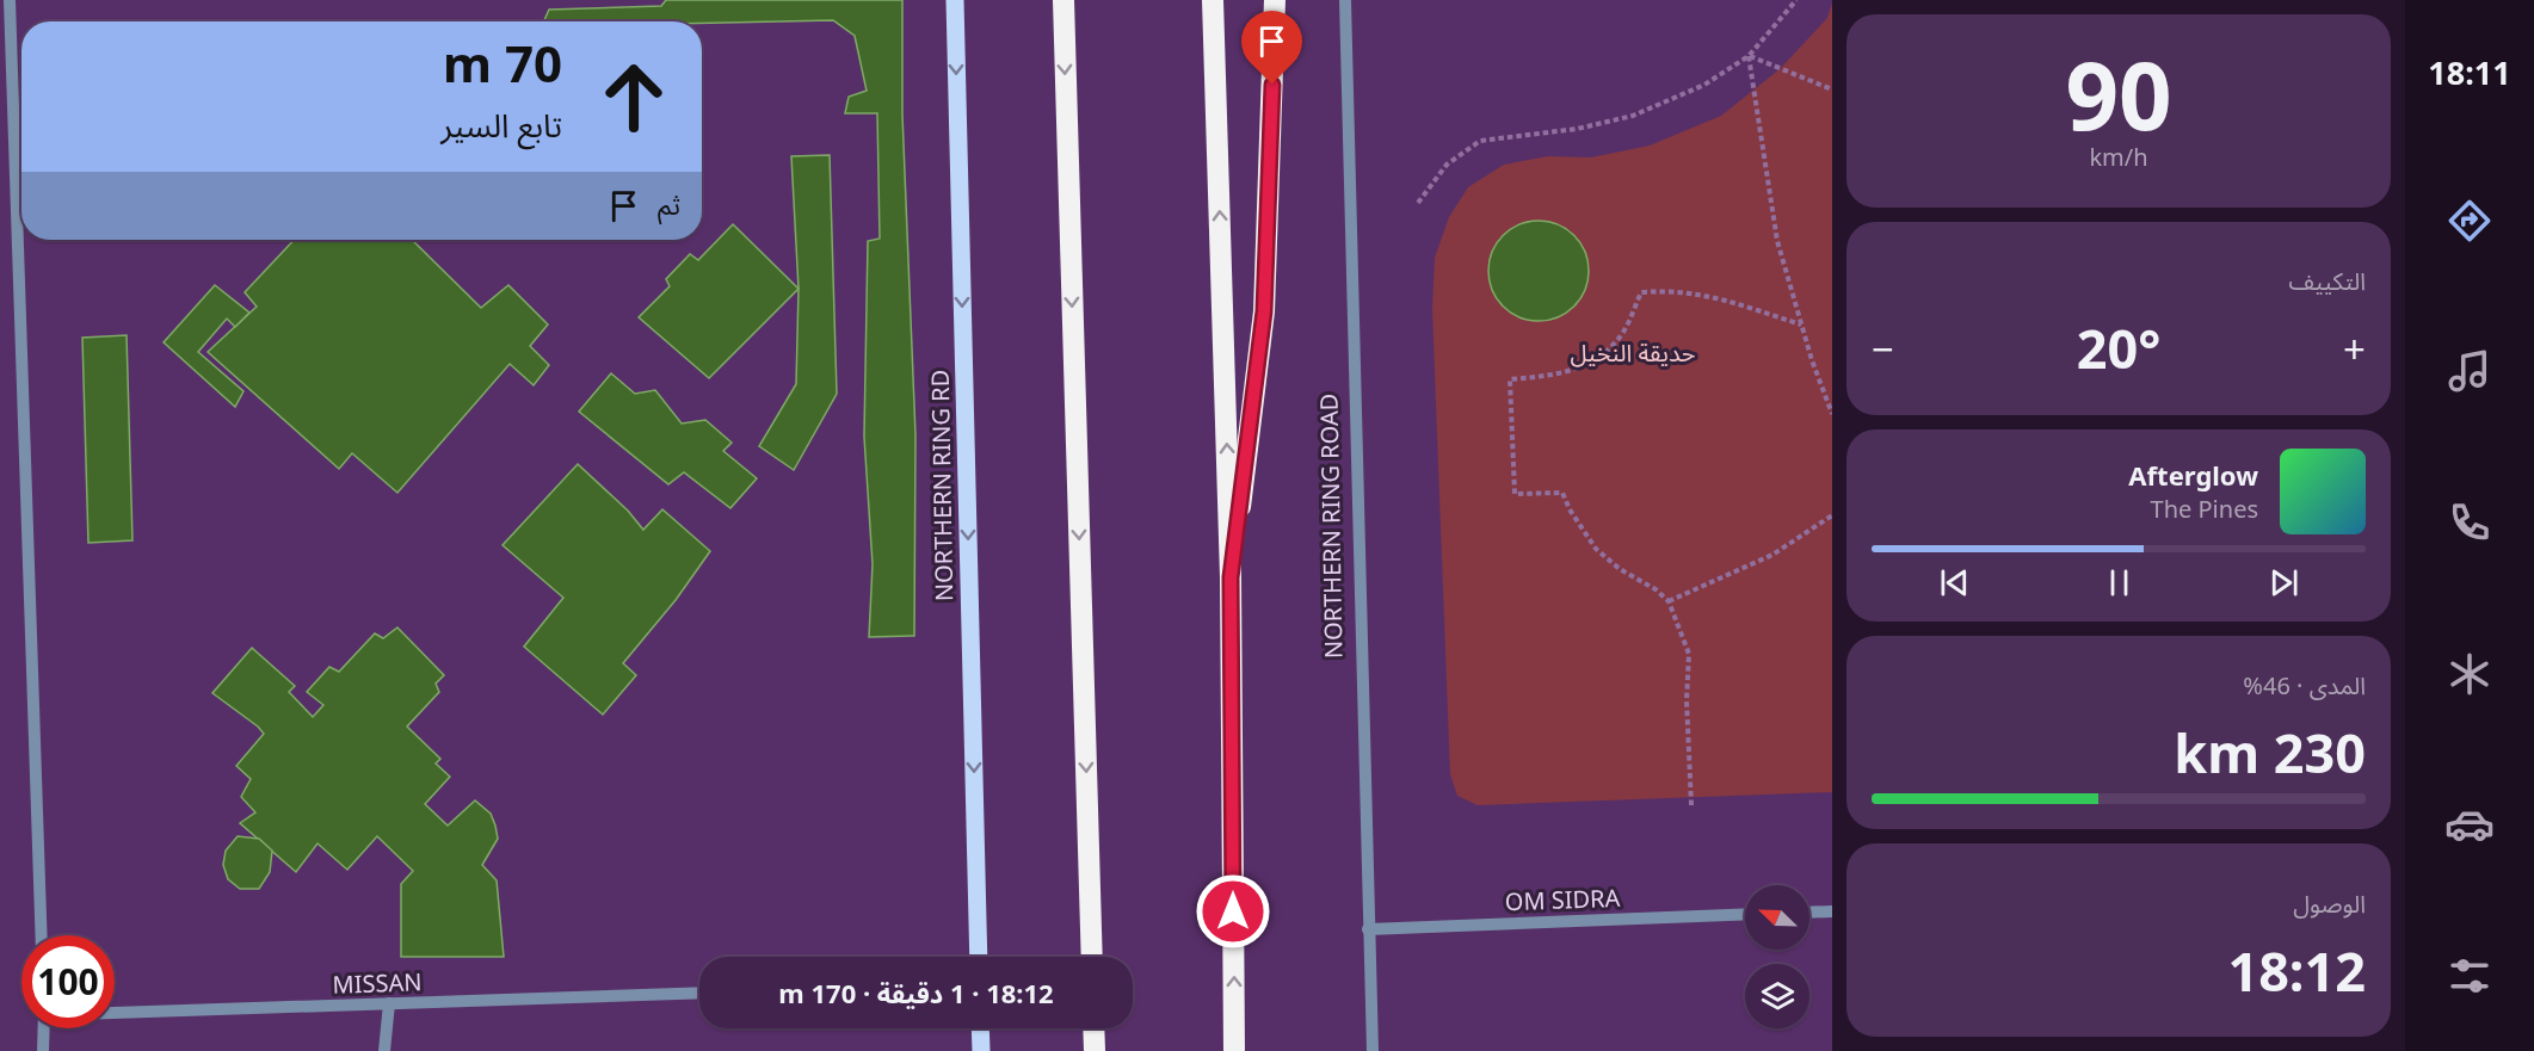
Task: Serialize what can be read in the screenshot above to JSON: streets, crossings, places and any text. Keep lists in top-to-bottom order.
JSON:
{
  "streets": {
    "main road": ["NORTHERN RING RD"],
    "street": ["NORTHERN RING ROAD", "OM SIDRA", "MISSAN"]
  },
  "crossings": [
    ["NORTHERN RING ROAD", "OM SIDRA"]
  ],
  "one_way": ["NORTHERN RING RD"],
  "parks": ["حديقة النخيل"],
  "north": "top left",
  "page": {
    "tabs": "18:11",
    "tile": [
      ["90", "km/h"],
      "التكييف",
      ["المدى · 46%", "230 km"],
      ["الوصول", "18:12"]
    ],
    "turn": ["70 m", "تابع السير"],
    "then": "ثم",
    "heat": ["−", "20°", "+"],
    "song": ["Afterglow", "The Pines"],
    "limit": "100",
    "trip": "18:12 · 1 دقيقة · 170 m"
  }
}
